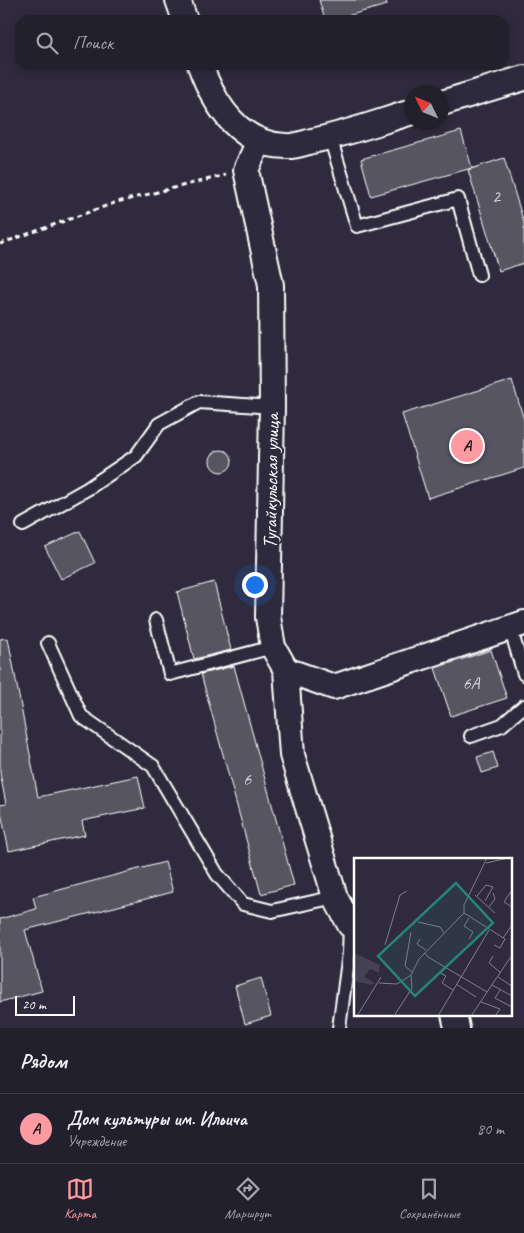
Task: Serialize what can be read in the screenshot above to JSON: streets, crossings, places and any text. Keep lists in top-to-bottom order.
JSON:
{
  "streets": {
    "street": ["Тугайкульская улица"]
  },
  "house_numbers": ["2", "6А", "6"],
  "scale_bar": "20 m",
  "north": "top left",
  "page": {
    "search": "Поиск",
    "pins": "A",
    "scale": "20 m",
    "heading": "Рядом",
    "list": [
      {
        "mark": "A",
        "name": "Дом культуры им. Ильича",
        "note": "Учреждение",
        "value": "80 m"
      }
    ],
    "nav": ["Карта", "Маршрут", "Сохранённые"]
  }
}
